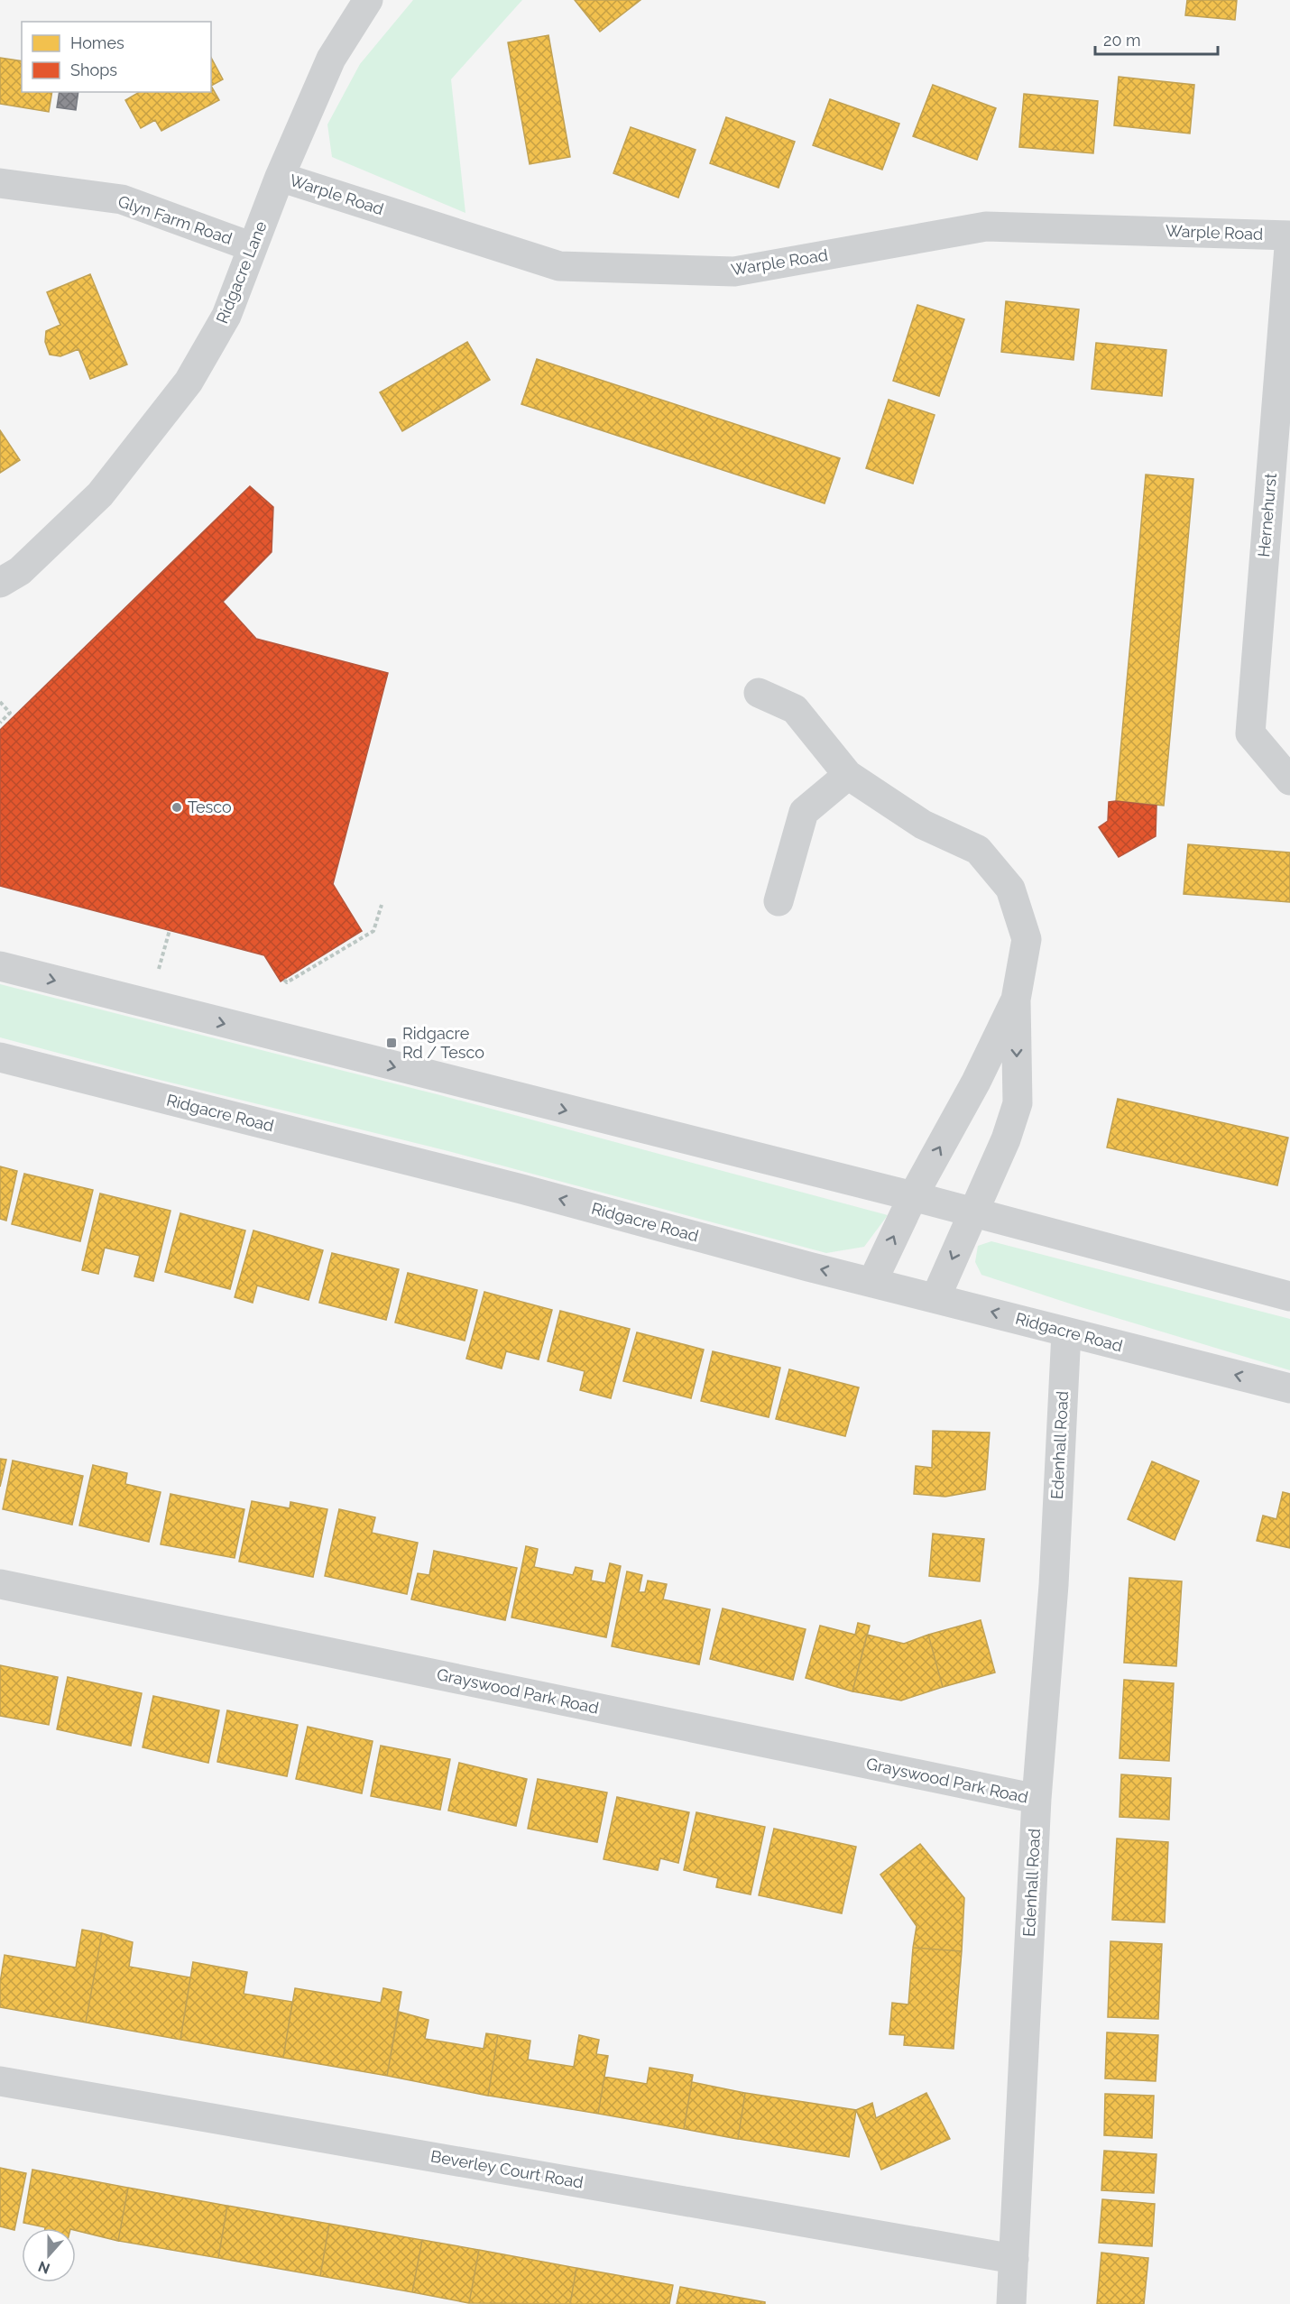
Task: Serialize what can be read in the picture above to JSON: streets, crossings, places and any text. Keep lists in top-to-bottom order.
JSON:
{
  "streets": {
    "street": [
      "Warple Road",
      "Glyn Farm Road",
      "Ridgacre Lane",
      "Hernehurst",
      "Ridgacre Road",
      "Edenhall Road",
      "Grayswood Park Road",
      "Beverley Court Road"
    ]
  },
  "crossings": [
    ["Warple Road", "Ridgacre Lane"],
    ["Warple Road", "Hernehurst"],
    ["Glyn Farm Road", "Ridgacre Lane"],
    ["Ridgacre Road", "Edenhall Road"],
    ["Edenhall Road", "Grayswood Park Road"],
    ["Edenhall Road", "Beverley Court Road"]
  ],
  "places": {
    "other": ["Tesco"],
    "transit": ["Ridgacre Rd / Tesco"]
  },
  "legend": ["Homes", "Shops"],
  "scale_bar": "20 m",
  "north": "bottom"
}
